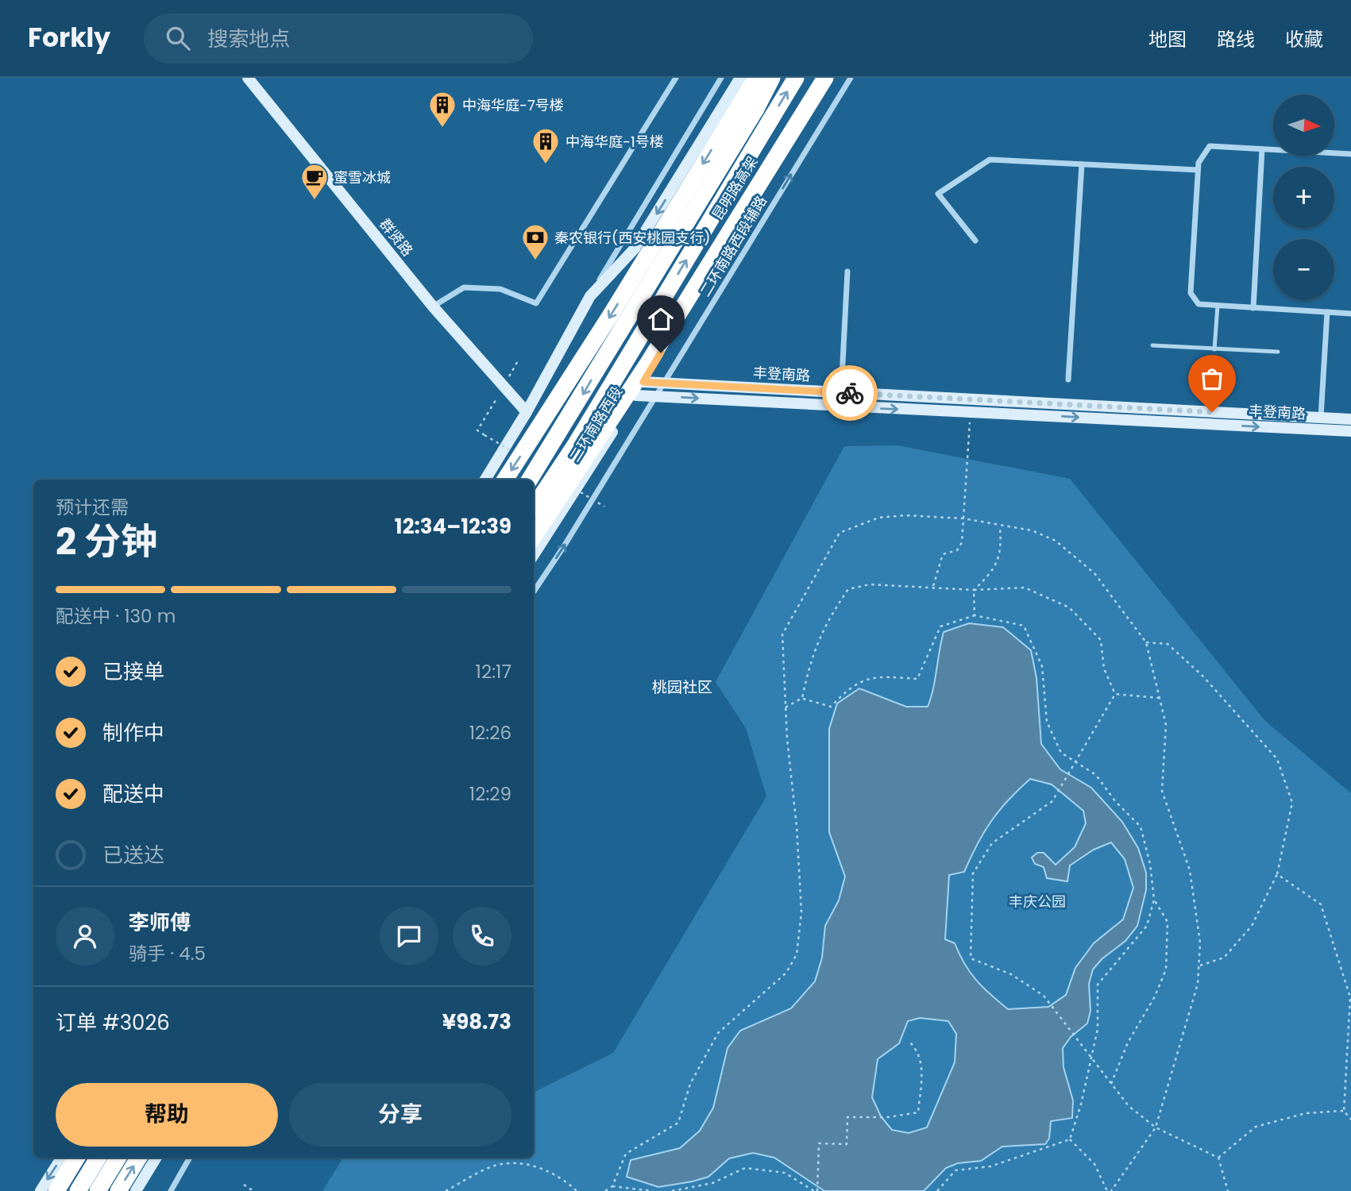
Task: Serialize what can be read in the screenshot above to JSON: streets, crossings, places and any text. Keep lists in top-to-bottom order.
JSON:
{
  "streets": {
    "highway": ["昆明路高架", "二环南路西段"],
    "street": ["群贤路", "二环南路西段辅路", "丰登南路"]
  },
  "crossings": [
    ["昆明路高架", "二环南路西段"],
    ["二环南路西段辅路", "丰登南路"],
    ["丰登南路", "二环南路西段"]
  ],
  "one_way": ["二环南路西段辅路"],
  "districts": ["桃园社区"],
  "parks": ["丰庆公园"],
  "places": {
    "building": ["中海华庭-7号楼", "中海华庭-1号楼"],
    "cafe": ["蜜雪冰城"],
    "bank": ["秦农银行(西安桃园支行)"]
  },
  "north": "right",
  "page": {
    "header": "Forkly",
    "search": "搜索地点",
    "nav": ["地图", "路线", "收藏"],
    "map_buttons": ["+", "−"],
    "heading": ["2 分钟", "预计还需", "12:34–12:39"],
    "panel": [
      "李师傅",
      "骑手 · 4.5",
      "订单 #3026",
      "¥98.73"
    ],
    "bar": "配送中 · 130 m",
    "list": [
      ["已接单", "12:17"],
      ["制作中", "12:26"],
      ["配送中", "12:29"],
      "已送达"
    ],
    "buttons": ["帮助", "分享"]
  }
}
